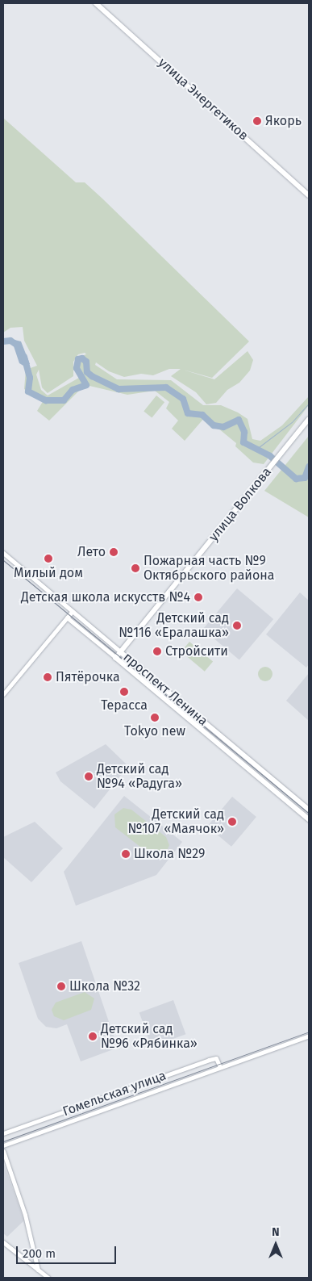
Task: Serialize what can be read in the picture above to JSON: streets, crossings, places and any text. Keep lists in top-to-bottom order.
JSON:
{
  "streets": {
    "main road": ["улица Энергетиков", "улица Волкова", "проспект Ленина"],
    "street": ["Гомельская улица"]
  },
  "crossings": [
    ["улица Волкова", "проспект Ленина"]
  ],
  "places": [
    "Якорь",
    "Лето",
    "Милый дом",
    "Пожарная часть №9 Октябрьского района",
    "Детская школа искусств №4",
    "Детский сад №116 «Ералашка»",
    "Стройсити",
    "Пятёрочка",
    "Терасса",
    "Tokyo new",
    "Детский сад №94 «Радуга»",
    "Детский сад №107 «Маячок»",
    "Школа №29",
    "Школа №32",
    "Детский сад №96 «Рябинка»"
  ],
  "scale_bar": "200 m",
  "north": "top"
}
